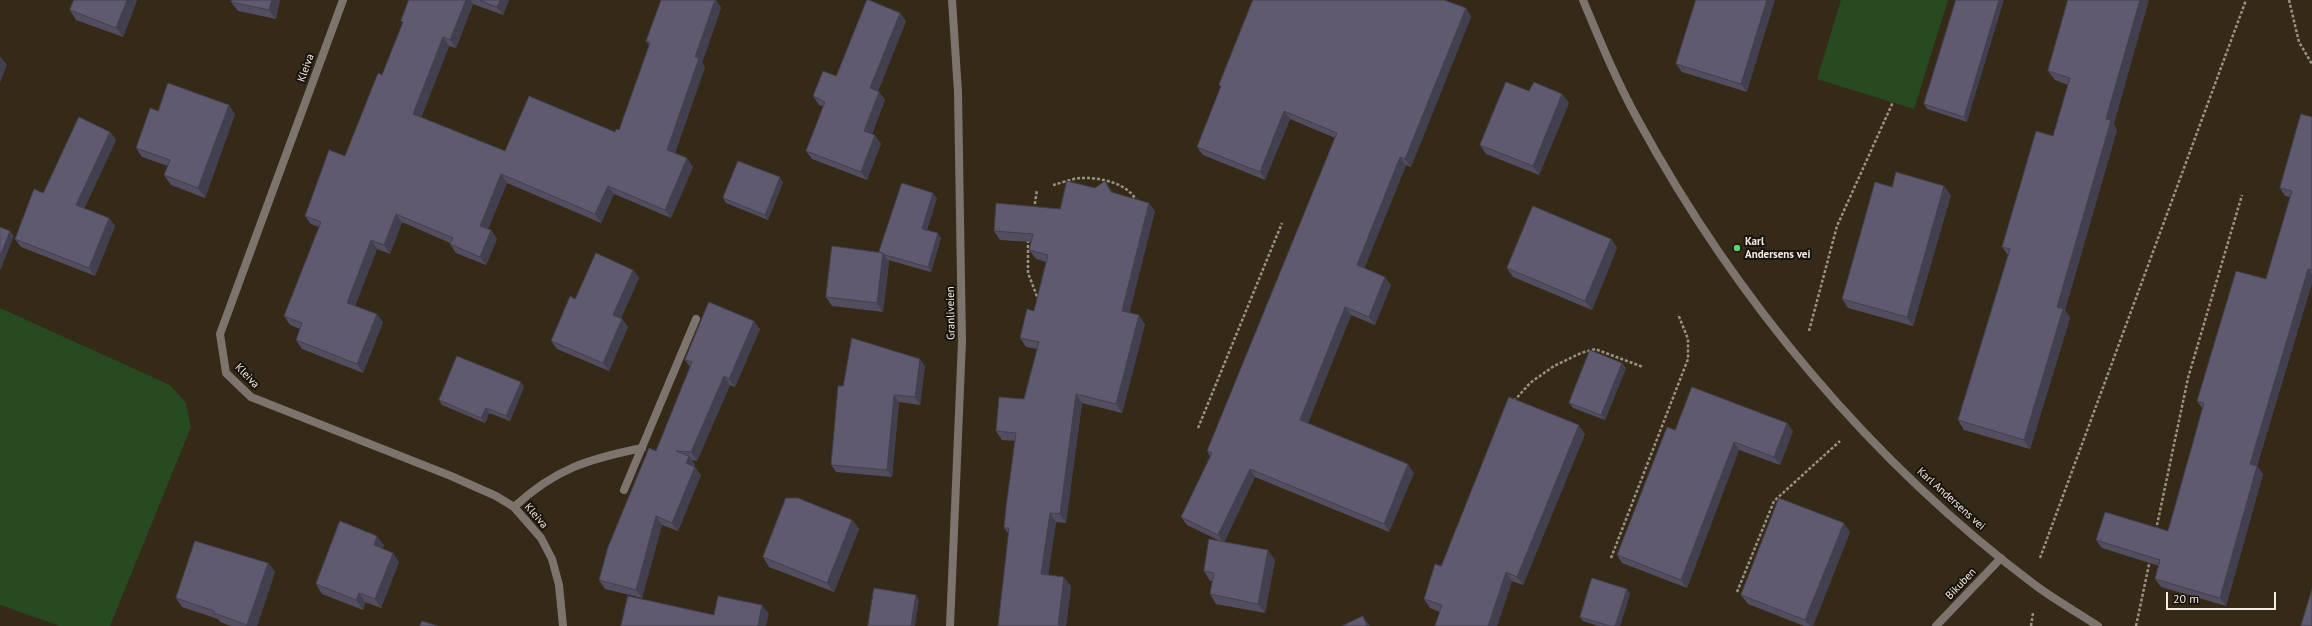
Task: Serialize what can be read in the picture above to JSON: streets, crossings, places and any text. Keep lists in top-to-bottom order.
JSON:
{
  "streets": {
    "street": [
      "Kleiva",
      "Granliveien",
      "Karl Andersens vei",
      "Bikuben"
    ]
  },
  "crossings": [
    ["Karl Andersens vei", "Bikuben"]
  ],
  "places": ["Karl Andersens vei"],
  "scale_bar": "20 m"
}
